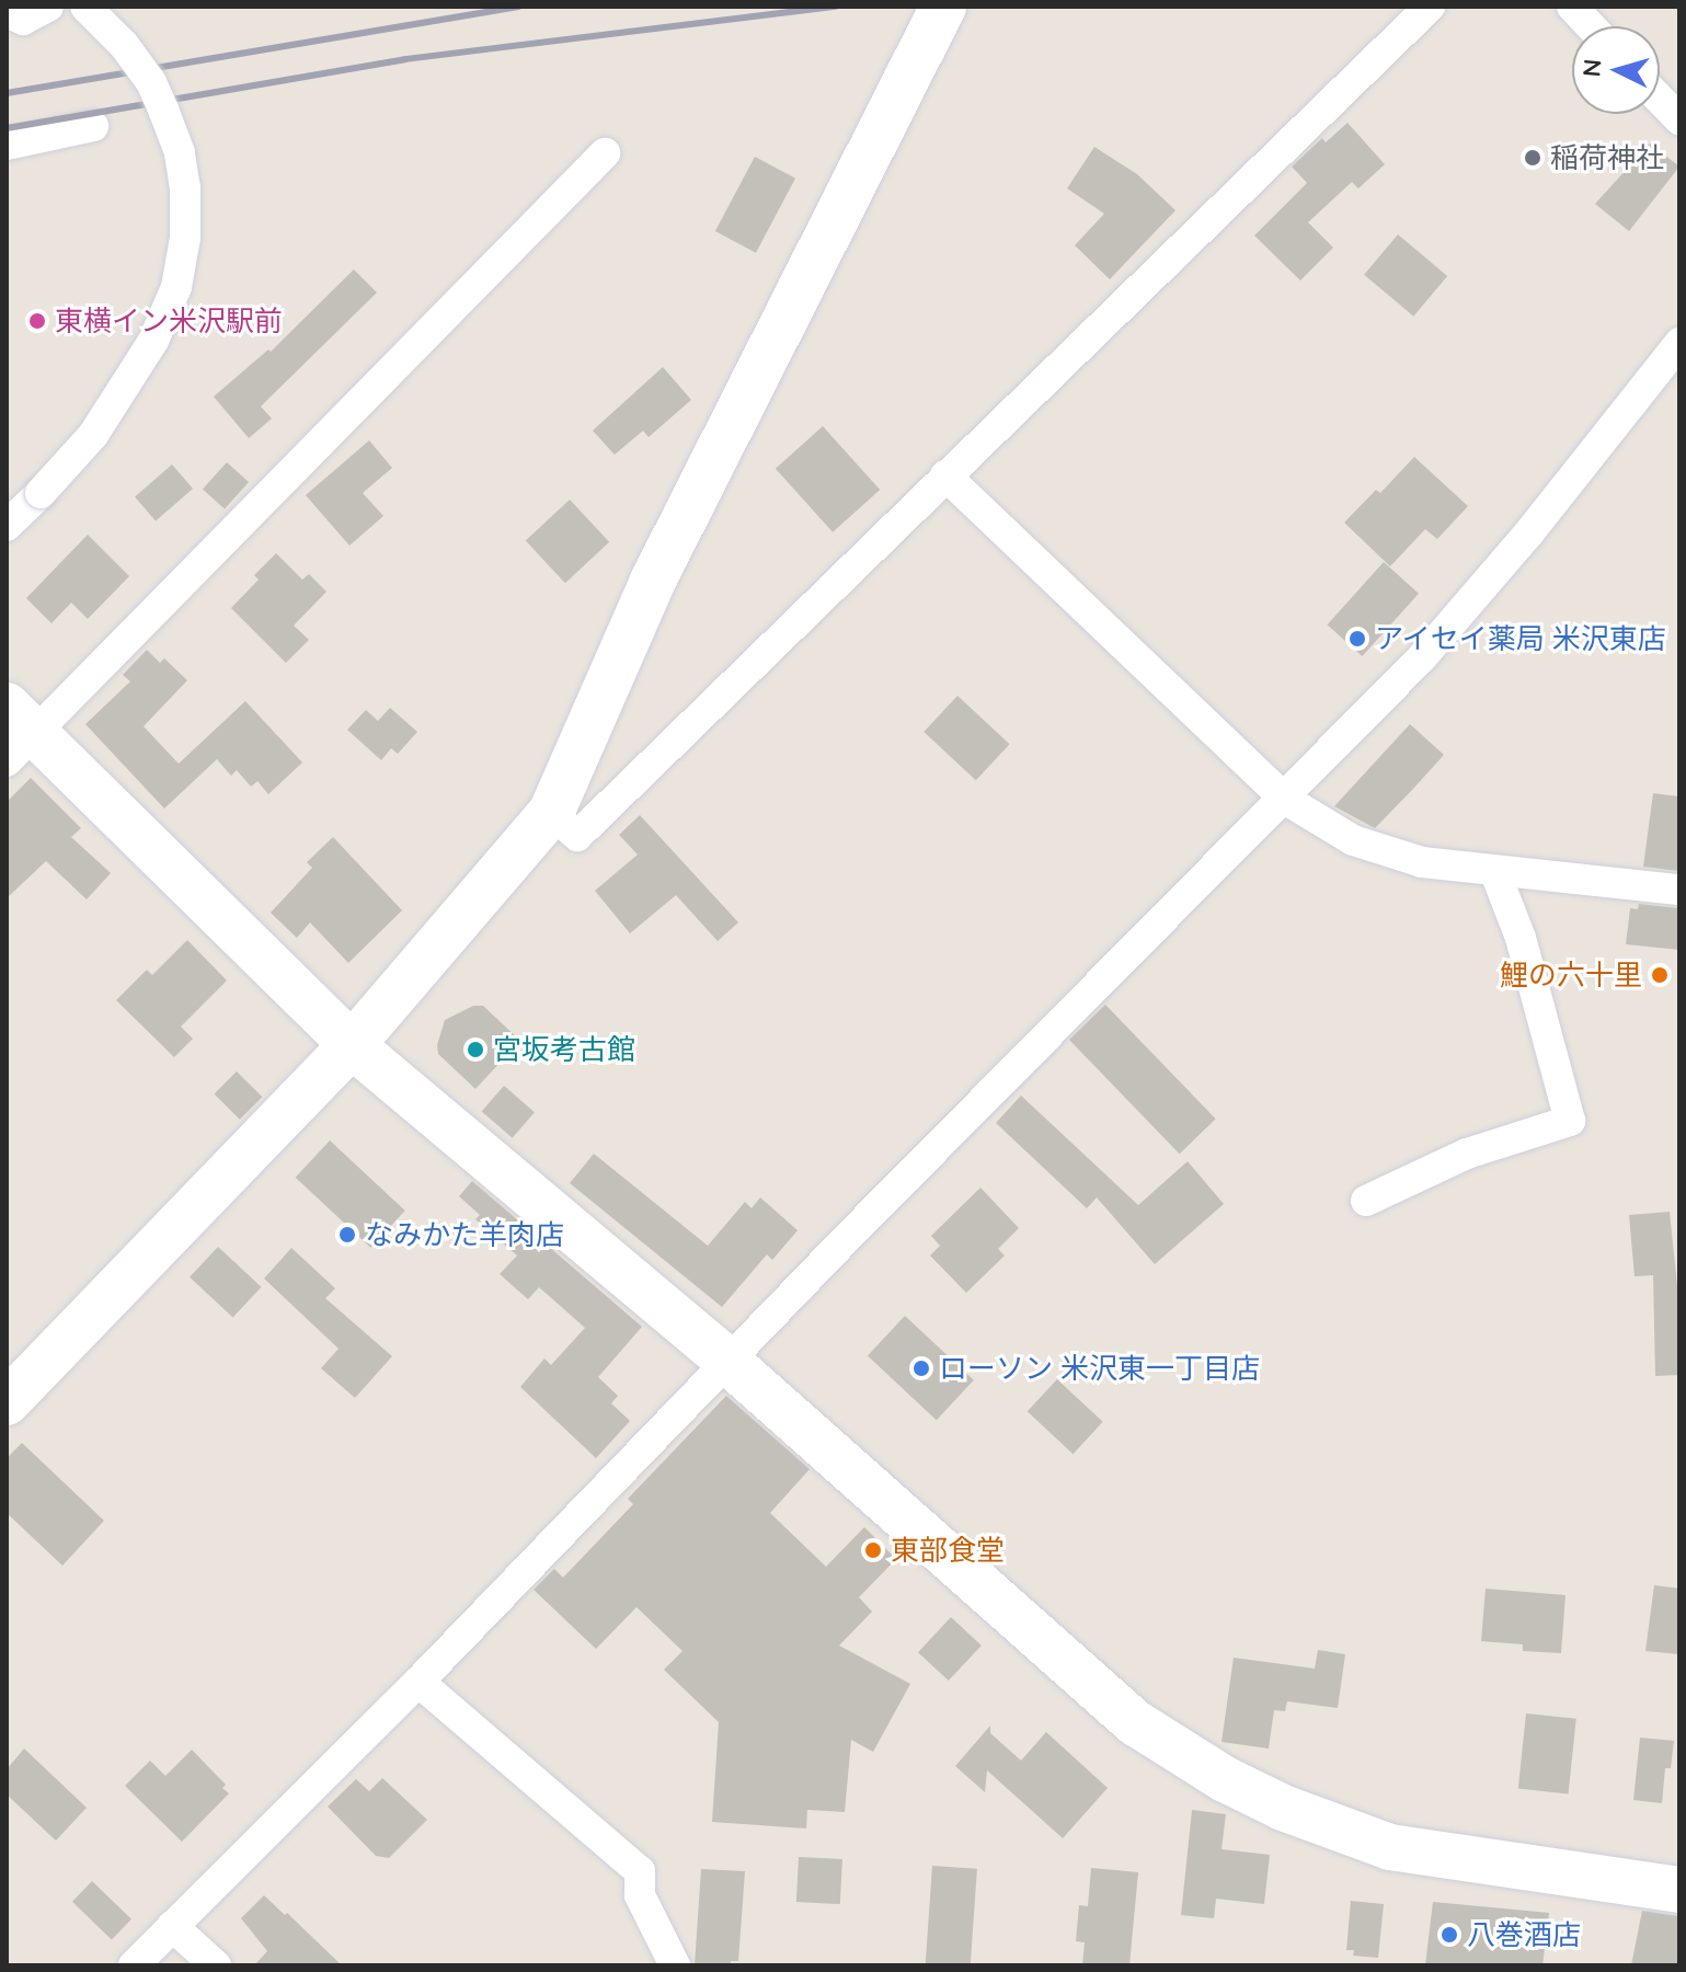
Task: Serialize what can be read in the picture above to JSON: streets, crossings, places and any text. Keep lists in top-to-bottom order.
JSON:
{
  "places": [
    "稲荷神社",
    "東横イン米沢駅前",
    "アイセイ薬局 米沢東店",
    "鯉の六十里",
    "宮坂考古館",
    "なみかた羊肉店",
    "ローソン 米沢東一丁目店",
    "東部食堂",
    "八巻酒店"
  ],
  "north": "left"
}
